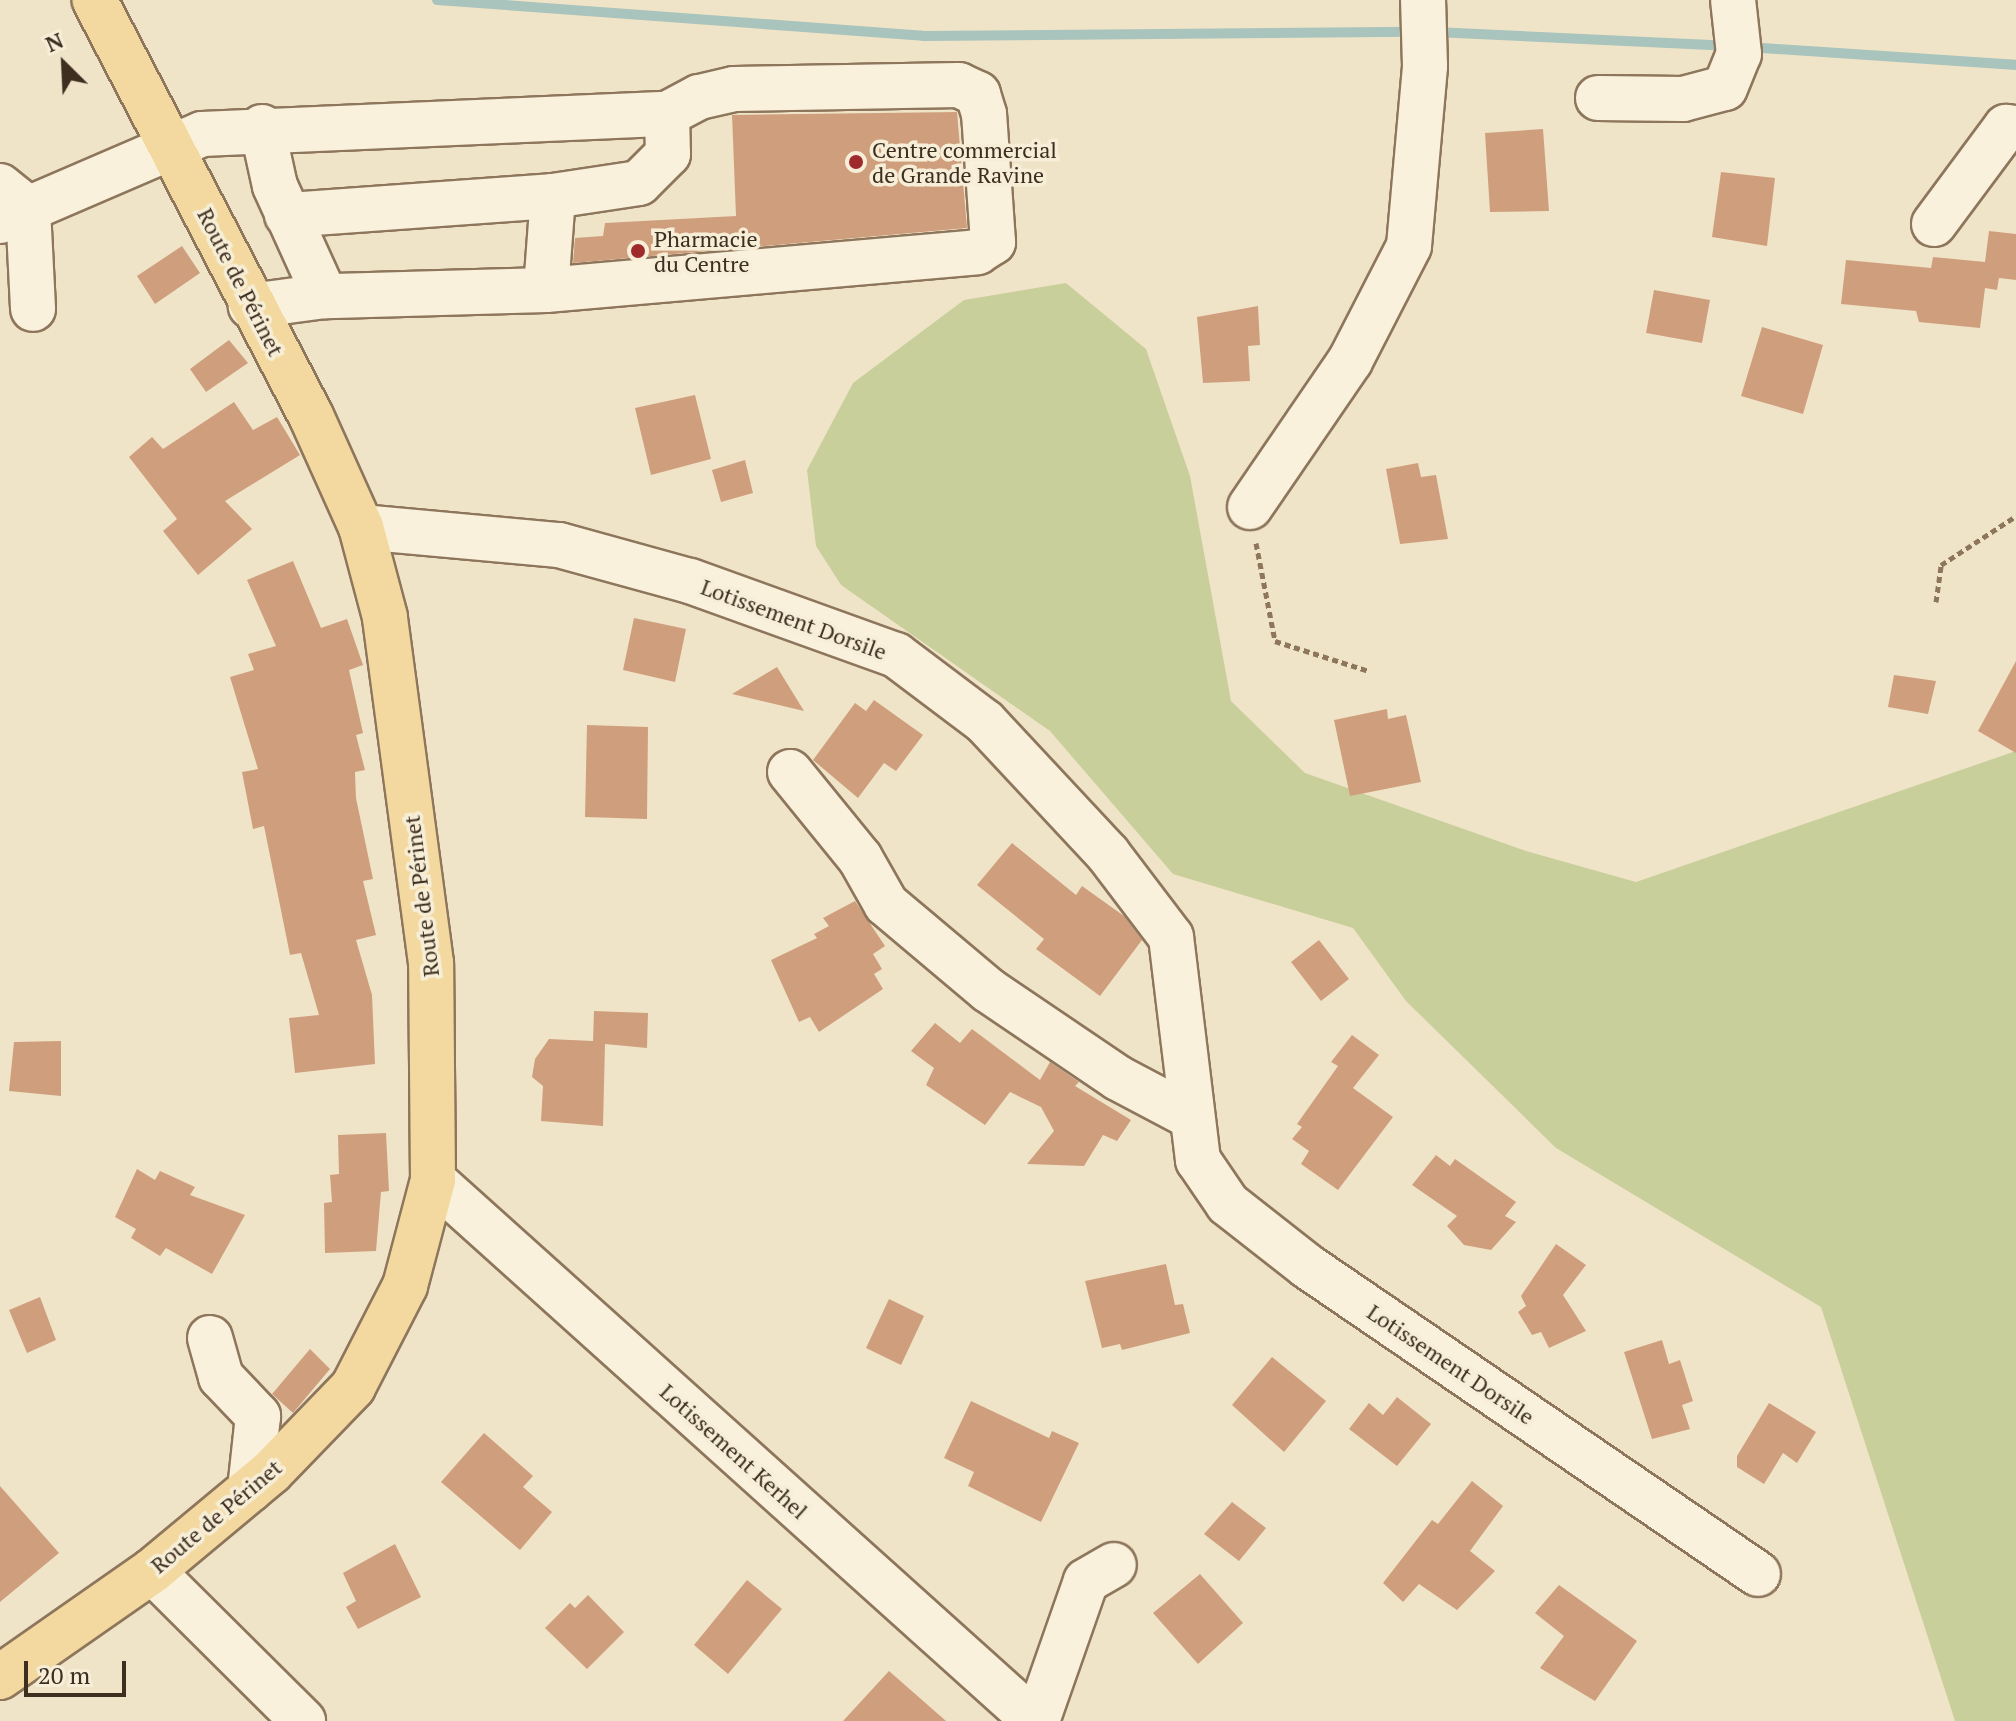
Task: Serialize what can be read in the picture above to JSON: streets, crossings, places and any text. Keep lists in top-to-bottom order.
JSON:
{
  "streets": {
    "main road": ["Route de Périnet"],
    "street": ["Lotissement Dorsile", "Lotissement Kerhel"]
  },
  "crossings": [
    ["Route de Périnet", "Lotissement Dorsile"],
    ["Route de Périnet", "Lotissement Kerhel"]
  ],
  "places": ["Centre commercial de Grande Ravine", "Pharmacie du Centre"],
  "scale_bar": "20 m",
  "north": "top left"
}
